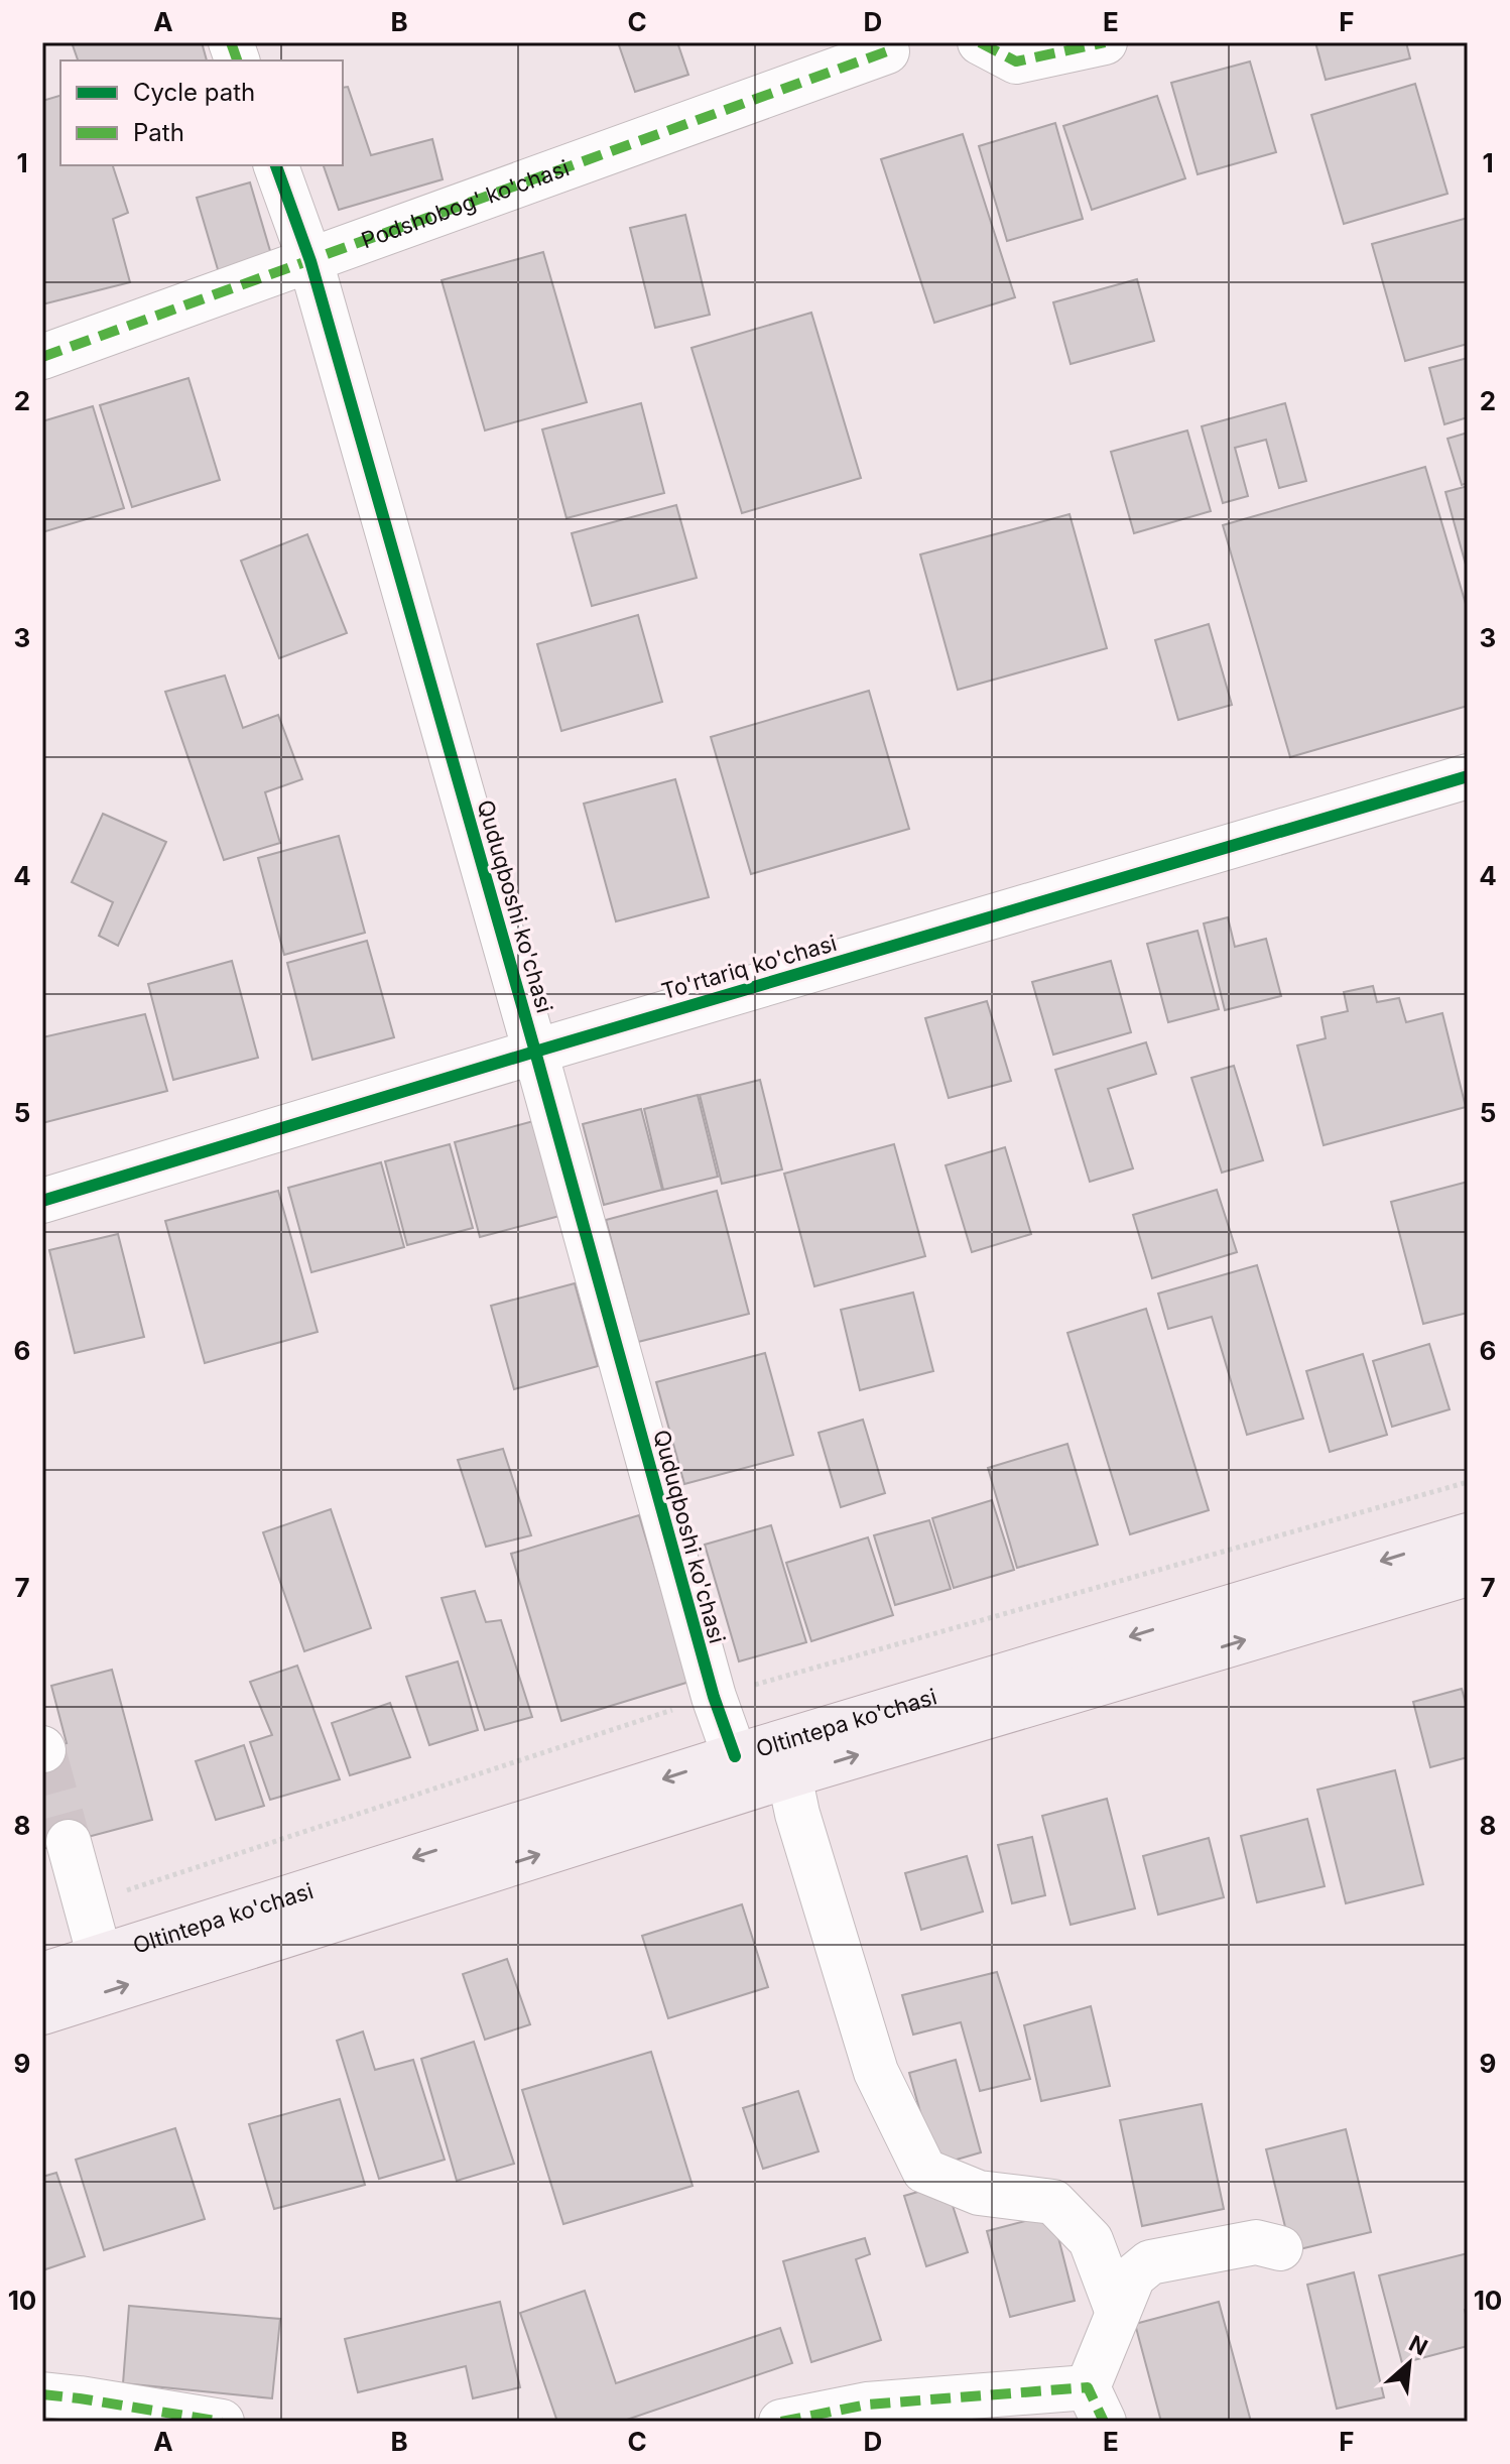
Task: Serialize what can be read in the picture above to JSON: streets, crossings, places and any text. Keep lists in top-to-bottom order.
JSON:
{
  "streets": {
    "main road": ["Oltintepa ko'chasi"],
    "street": ["Podshobog' ko'chasi", "Quduqboshi ko'chasi", "To'rtariq ko'chasi"]
  },
  "crossings": [
    ["Podshobog' ko'chasi", "Quduqboshi ko'chasi"],
    ["Quduqboshi ko'chasi", "To'rtariq ko'chasi"],
    ["Quduqboshi ko'chasi", "Oltintepa ko'chasi"]
  ],
  "legend": ["Cycle path", "Path"],
  "north": "top right",
  "grid": {
    "columns": [
      "A",
      "B",
      "C",
      "D",
      "E",
      "F"
    ],
    "rows": [
      "1",
      "2",
      "3",
      "4",
      "5",
      "6",
      "7",
      "8",
      "9",
      "10"
    ]
  }
}
